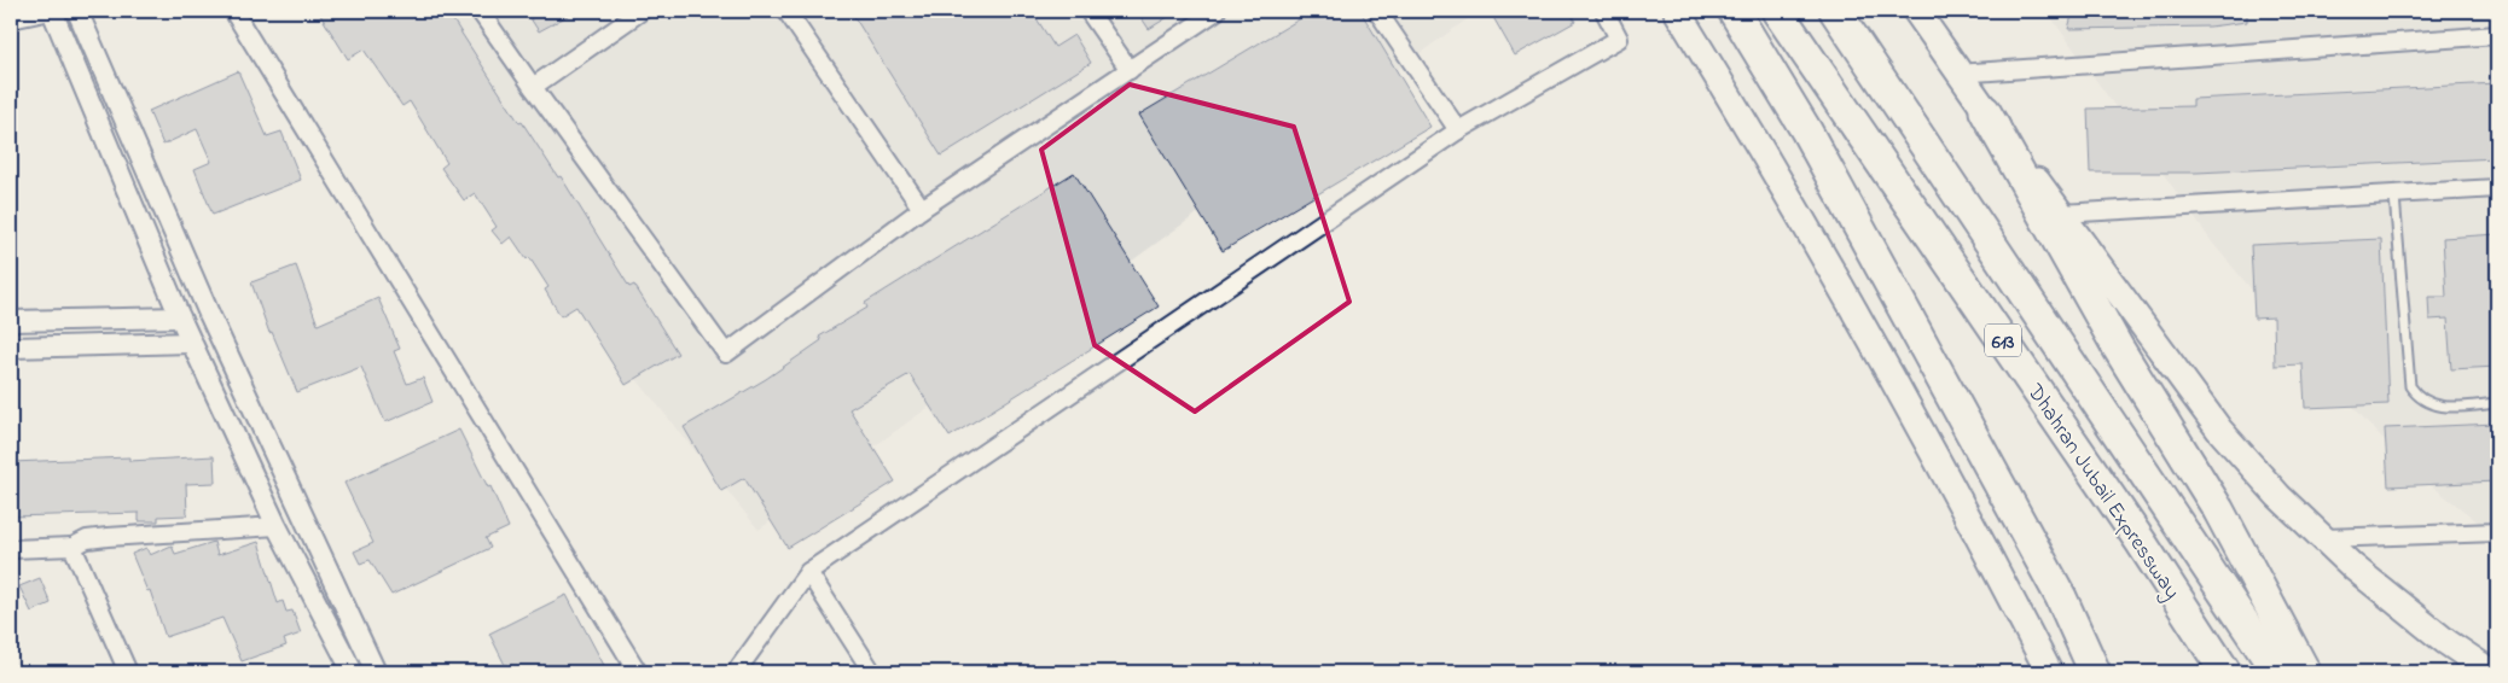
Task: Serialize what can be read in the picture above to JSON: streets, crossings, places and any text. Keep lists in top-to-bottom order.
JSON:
{
  "streets": {
    "highway": ["613", "Dhahran Jubail Expressway"]
  }
}
